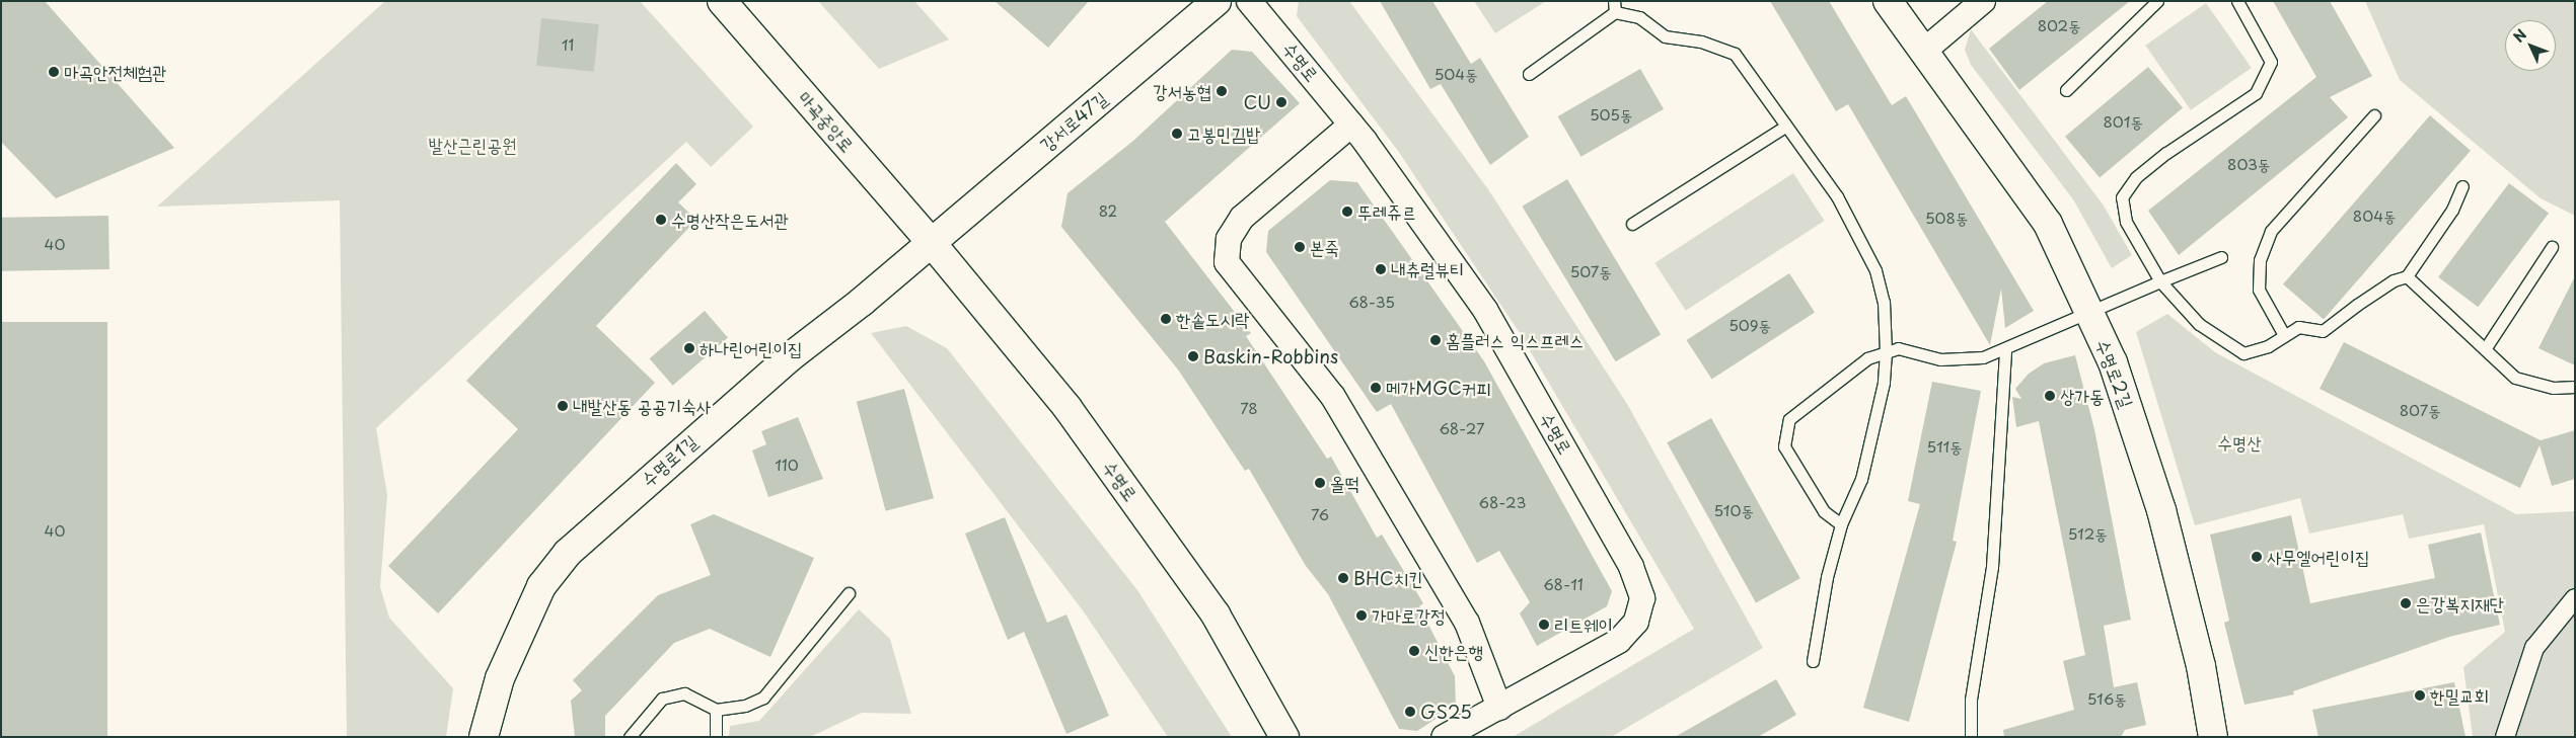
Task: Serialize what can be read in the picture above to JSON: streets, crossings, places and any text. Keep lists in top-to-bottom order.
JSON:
{
  "streets": {
    "street": [
      "수명로",
      "마곡중앙로",
      "강서로47길",
      "수명로2길",
      "수명로1길"
    ]
  },
  "crossings": [
    ["수명로", "마곡중앙로"],
    ["수명로", "강서로47길"],
    ["수명로", "수명로1길"],
    ["마곡중앙로", "강서로47길"],
    ["마곡중앙로", "수명로1길"],
    ["강서로47길", "수명로1길"]
  ],
  "parks": ["발산근린공원", "수명산"],
  "places": [
    "마곡안전체험관",
    "강서농협",
    "CU",
    "고봉민김밥",
    "뚜레쥬르",
    "수명산작은도서관",
    "본죽",
    "내츄럴뷰티",
    "한솥도시락",
    "홈플러스 익스프레스",
    "하나린어린이집",
    "Baskin-Robbins",
    "메가MGC커피",
    "상가동",
    "내발산동 공공기숙사",
    "올떡",
    "사무엘어린이집",
    "BHC치킨",
    "은강복지재단",
    "가마로강정",
    "리트웨이",
    "신한은행",
    "한밀교회",
    "GS25"
  ],
  "house_numbers": [
    "802동",
    "11",
    "504동",
    "505동",
    "801동",
    "803동",
    "82",
    "804동",
    "508동",
    "40",
    "507동",
    "68-35",
    "509동",
    "78",
    "807동",
    "68-27",
    "511동",
    "110",
    "68-23",
    "510동",
    "76",
    "40",
    "512동",
    "68-11",
    "516동"
  ],
  "north": "top left"
}
